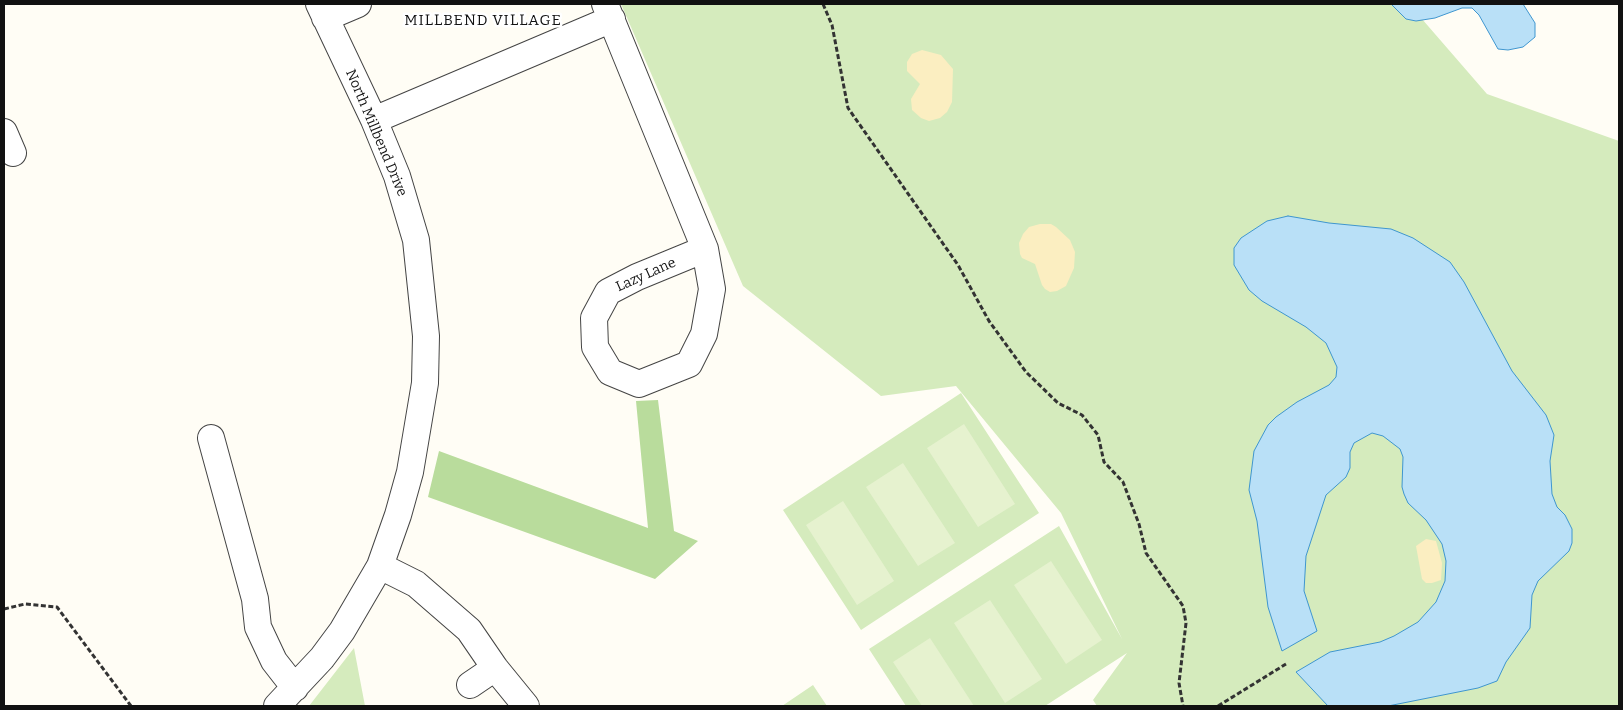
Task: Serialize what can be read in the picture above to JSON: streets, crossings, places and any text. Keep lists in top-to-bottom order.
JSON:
{
  "streets": {
    "street": ["North Millbend Drive", "Lazy Lane"]
  },
  "crossings": [
    ["North Millbend Drive", "Lazy Lane"]
  ],
  "districts": ["MILLBEND VILLAGE"]
}
